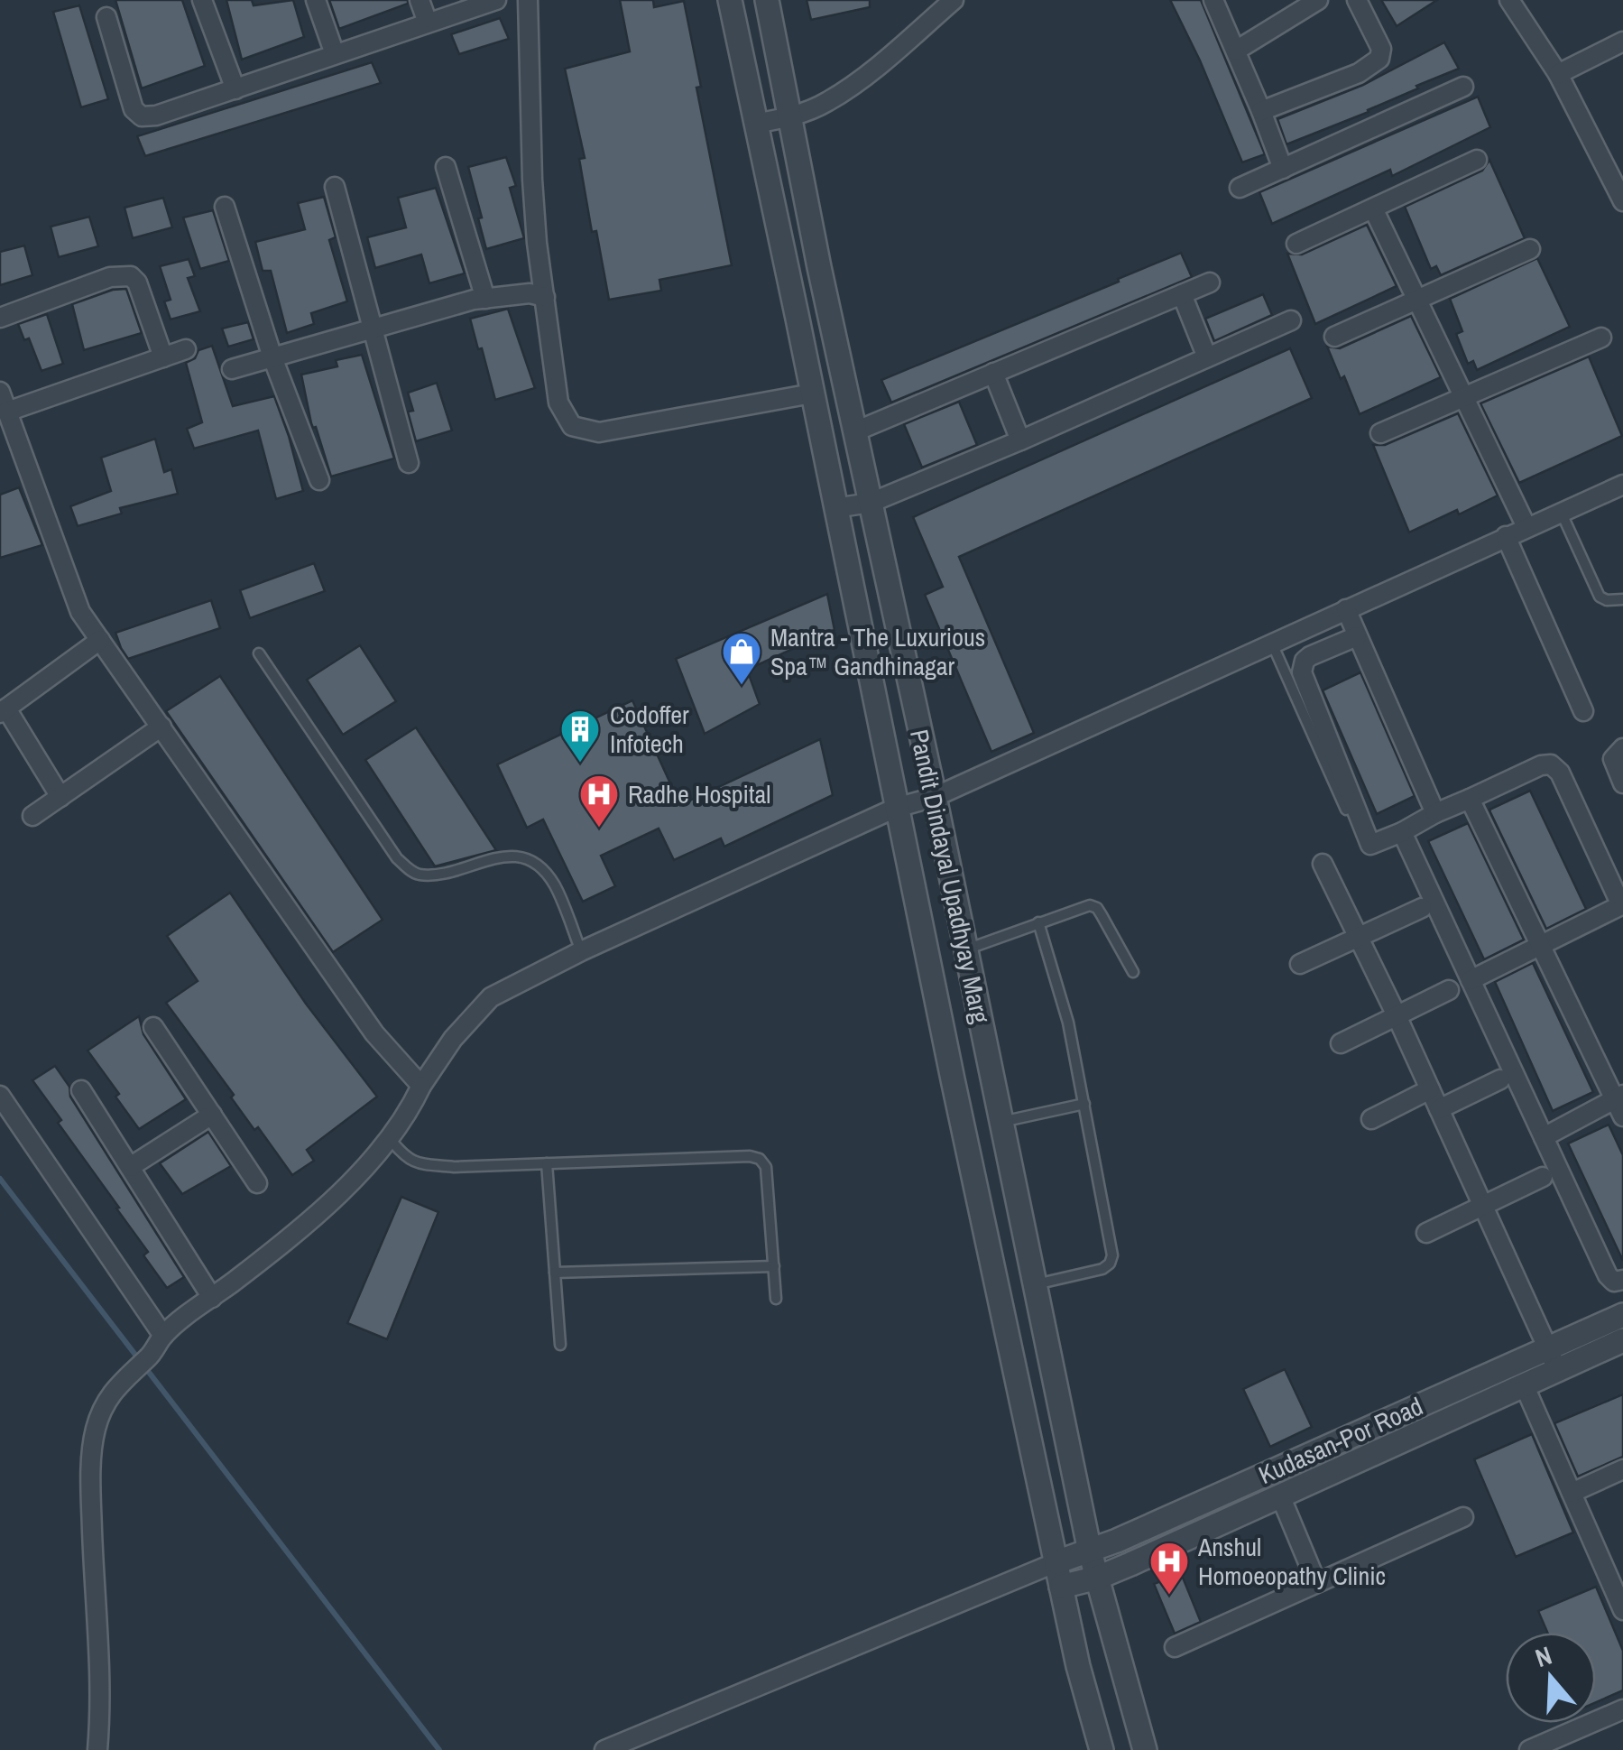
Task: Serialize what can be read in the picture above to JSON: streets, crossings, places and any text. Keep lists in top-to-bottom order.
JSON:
{
  "streets": {
    "street": ["Pandit Dindayal Upadhyay Marg", "Kudasan-Por Road"]
  },
  "crossings": [
    ["Pandit Dindayal Upadhyay Marg", "Kudasan-Por Road"]
  ],
  "places": {
    "shop": ["Mantra - The Luxurious Spa™ Gandhinagar"],
    "building": ["Codoffer Infotech"],
    "hospital": ["Radhe Hospital", "Anshul Homoeopathy Clinic"]
  },
  "north": "top"
}
